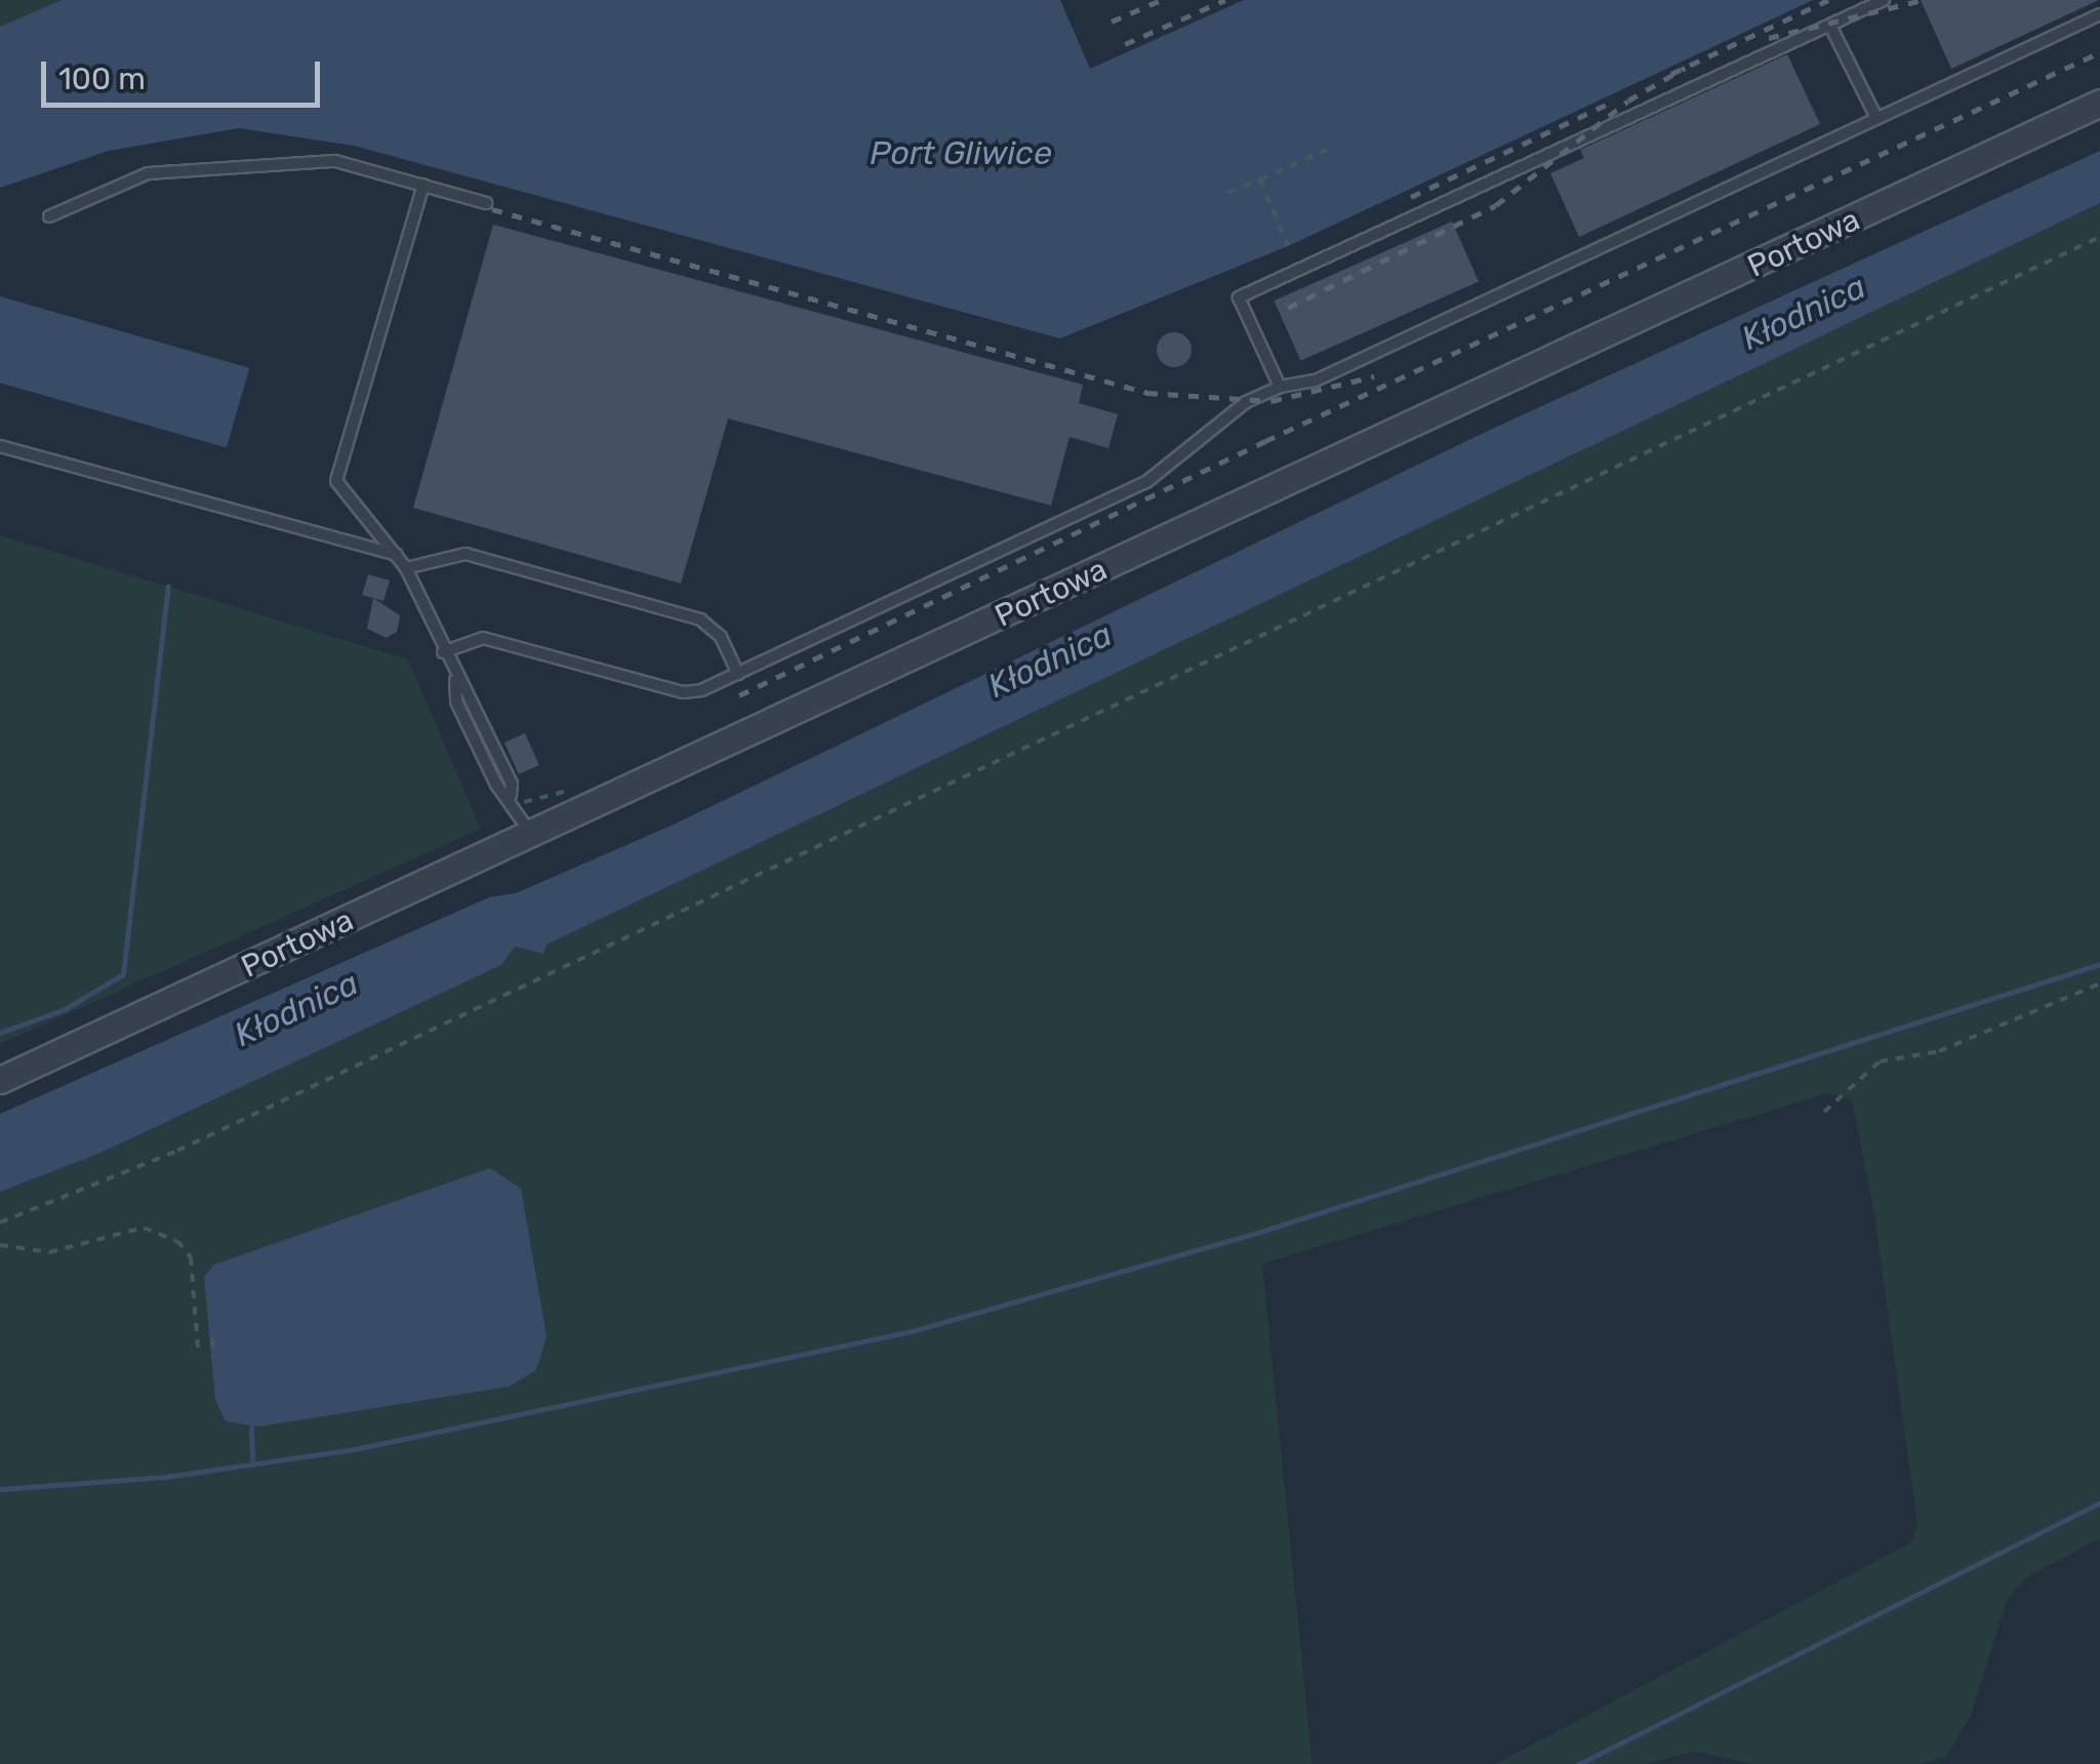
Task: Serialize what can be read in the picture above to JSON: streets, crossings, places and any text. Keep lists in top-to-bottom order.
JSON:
{
  "streets": {
    "street": ["Portowa"]
  },
  "water": ["Port Gliwice", "Kłodnica"],
  "scale_bar": "100 m"
}
